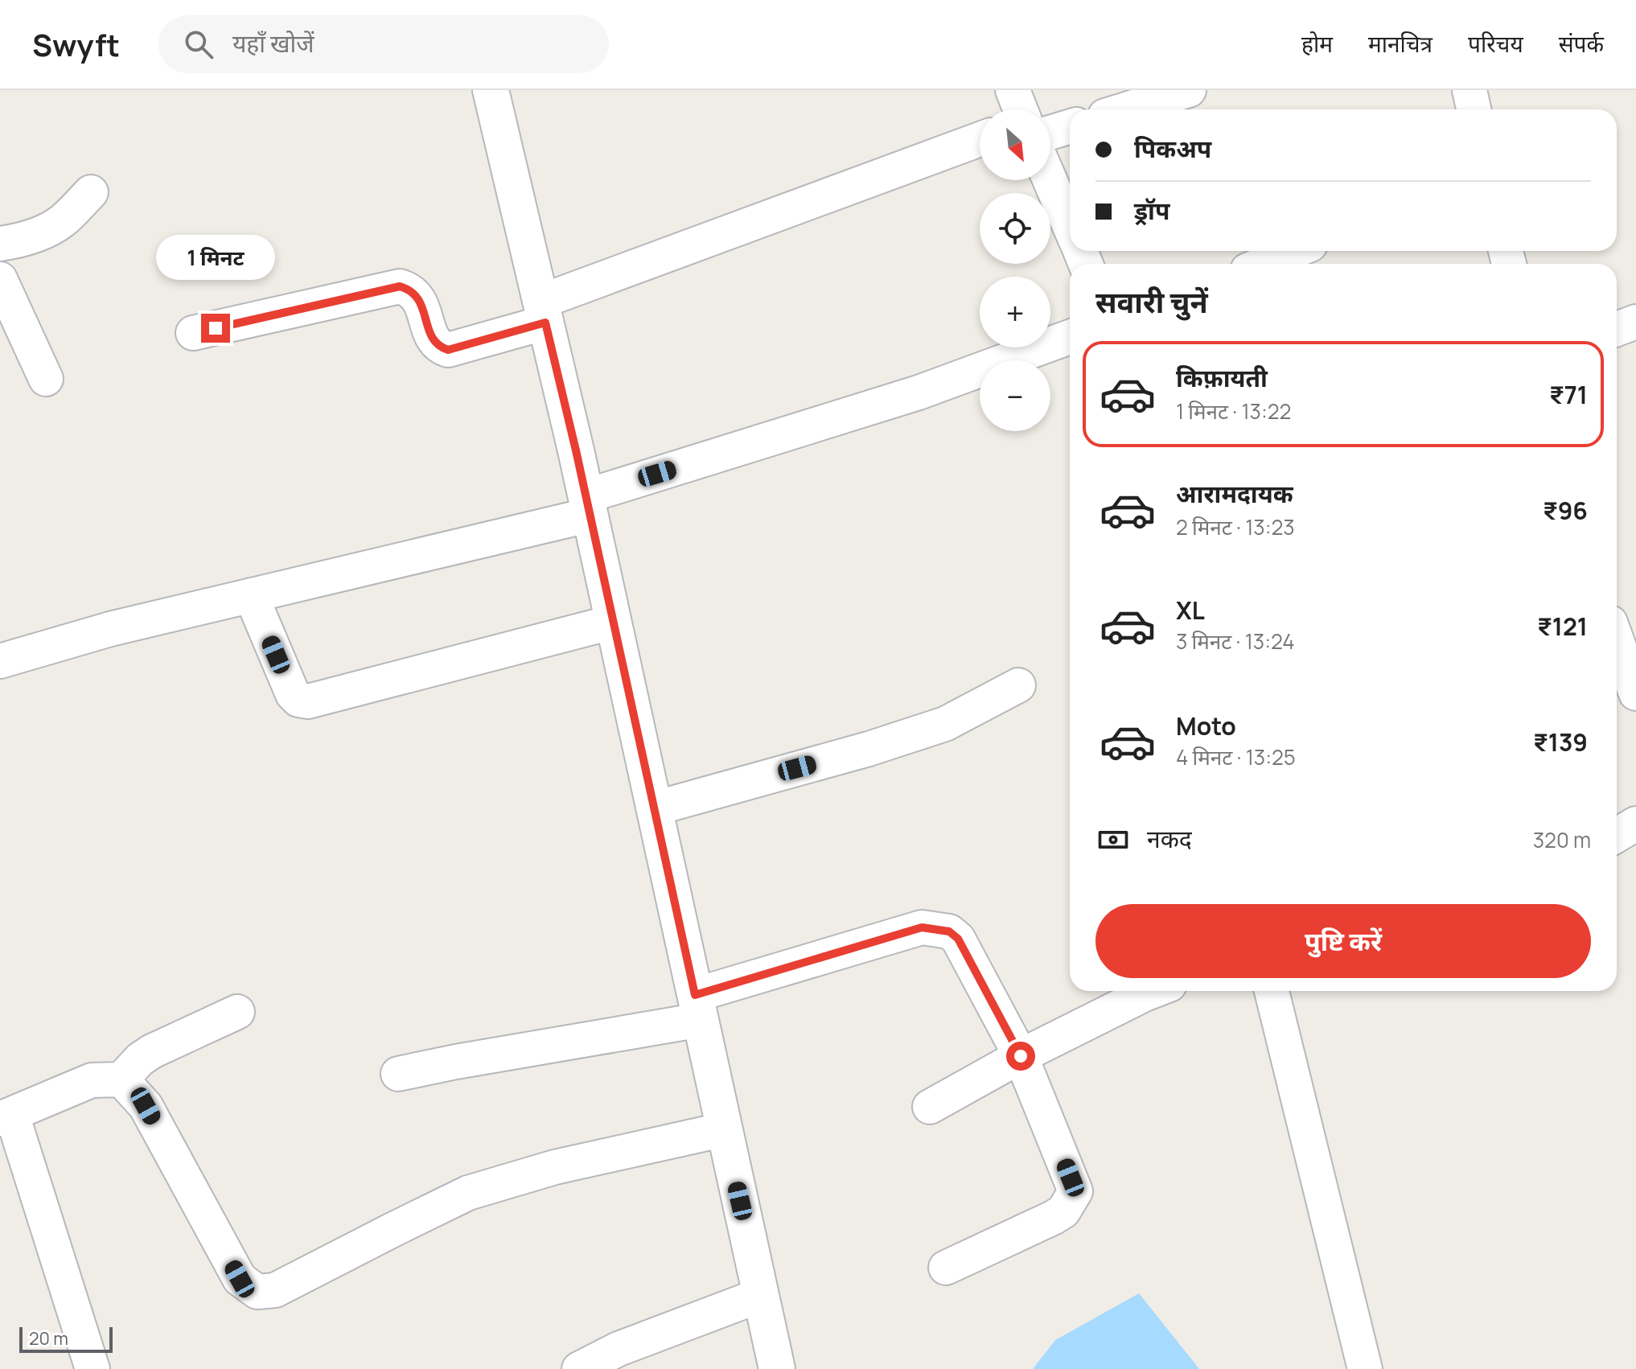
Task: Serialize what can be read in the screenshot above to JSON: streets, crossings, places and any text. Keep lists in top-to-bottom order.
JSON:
{
  "scale_bar": "20 m",
  "north": "bottom right",
  "page": {
    "header": "Swyft",
    "search": "यहाँ खोजें",
    "nav": [
      "होम",
      "मानचित्र",
      "परिचय",
      "संपर्क"
    ],
    "map_buttons": ["+", "−"],
    "banner": ["पिकअप", "ड्रॉप"],
    "bubble": "1 मिनट",
    "heading": "सवारी चुनें",
    "list": [
      {
        "name": "किफ़ायती",
        "note": "1 मिनट · 13:22",
        "value": "₹71"
      },
      {
        "name": "आरामदायक",
        "note": "2 मिनट · 13:23",
        "value": "₹96"
      },
      {
        "name": "XL",
        "note": "3 मिनट · 13:24",
        "value": "₹121"
      },
      {
        "name": "Moto",
        "note": "4 मिनट · 13:25",
        "value": "₹139"
      }
    ],
    "pay": ["नकद", "320 m"],
    "buttons": "पुष्टि करें",
    "scale": "20 m"
  }
}
